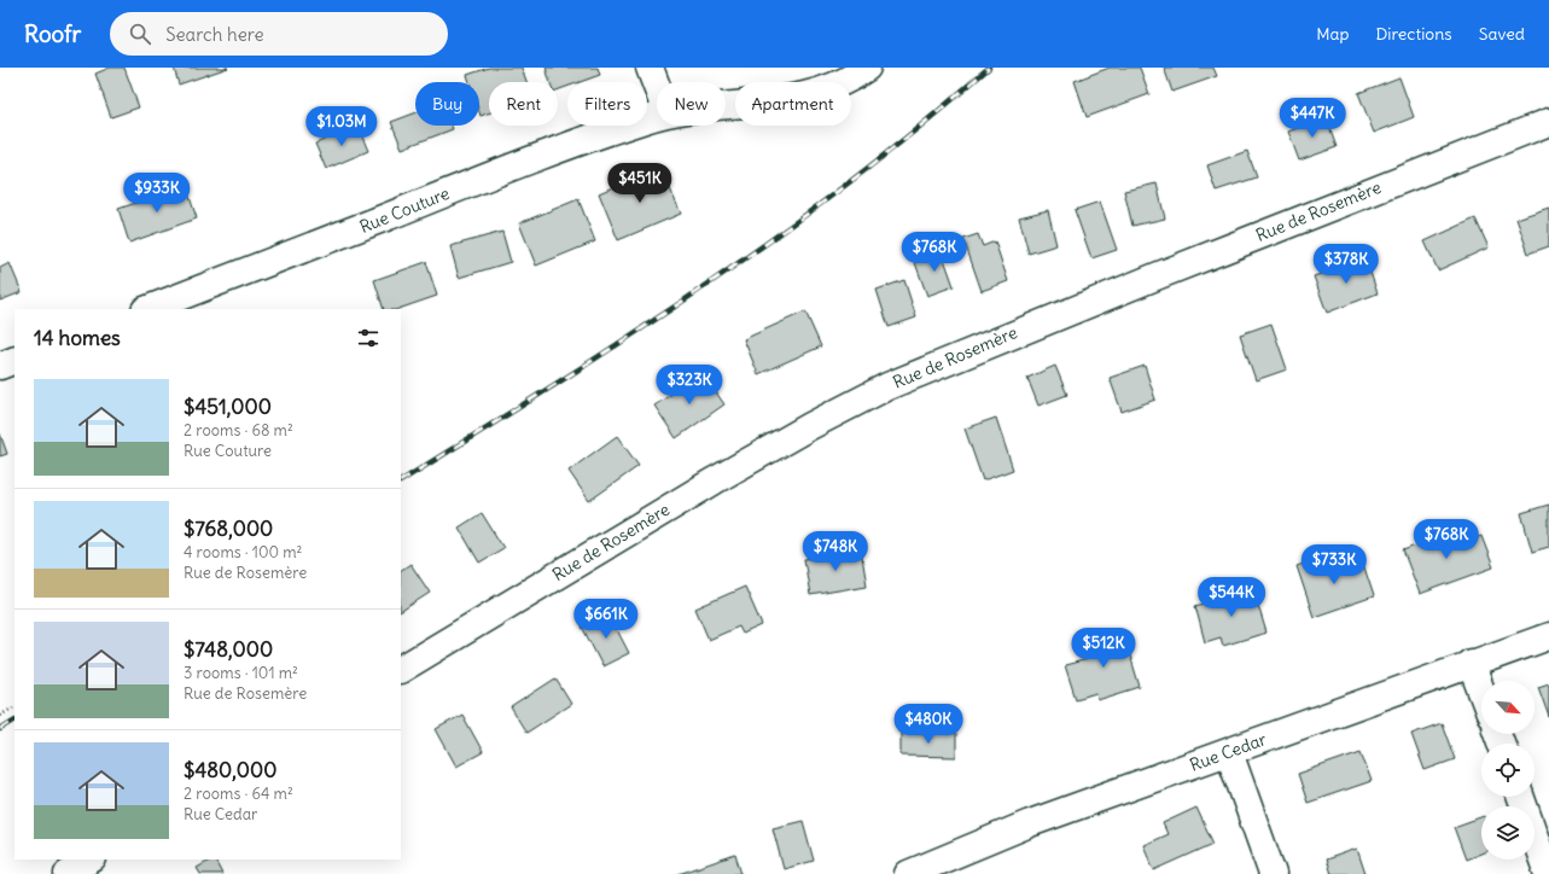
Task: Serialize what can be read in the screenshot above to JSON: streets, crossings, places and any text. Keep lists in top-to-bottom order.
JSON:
{
  "streets": {
    "street": ["Rue Couture", "Rue de Rosemère", "Rue Cedar"]
  },
  "north": "bottom right",
  "page": {
    "header": "Roofr",
    "search": "Search here",
    "nav": ["Map", "Directions", "Saved"],
    "chip": [
      "Buy",
      "Rent",
      "Filters",
      "New",
      "Apartment"
    ],
    "price": [
      "$447K",
      "$1.03M",
      "$451K",
      "$933K",
      "$768K",
      "$378K",
      "$323K",
      "$768K",
      "$748K",
      "$733K",
      "$544K",
      "$661K",
      "$512K",
      "$480K"
    ],
    "heading": "14 homes",
    "list": [
      {
        "name": "$451,000",
        "note": "2 rooms · 68 m² · Rue Couture"
      },
      {
        "name": "$768,000",
        "note": "4 rooms · 100 m² · Rue de Rosemère"
      },
      {
        "name": "$748,000",
        "note": "3 rooms · 101 m² · Rue de Rosemère"
      },
      {
        "name": "$480,000",
        "note": "2 rooms · 64 m² · Rue Cedar"
      }
    ]
  }
}
